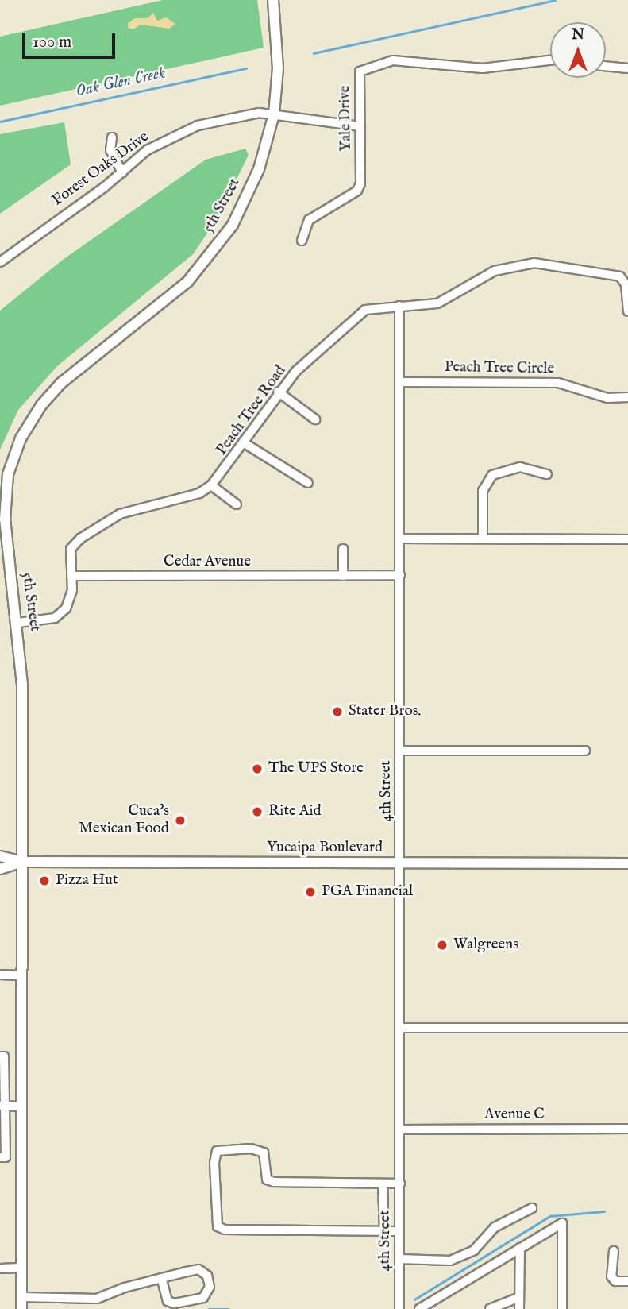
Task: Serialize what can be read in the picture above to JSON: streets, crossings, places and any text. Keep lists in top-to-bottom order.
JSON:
{
  "streets": {
    "main road": ["5th Street", "Yucaipa Boulevard"],
    "street": [
      "Yale Drive",
      "Forest Oaks Drive",
      "Peach Tree Circle",
      "Peach Tree Road",
      "Cedar Avenue",
      "4th Street",
      "Avenue C"
    ]
  },
  "crossings": [
    ["Yale Drive", "Forest Oaks Drive"],
    ["Forest Oaks Drive", "5th Street"],
    ["5th Street", "Peach Tree Road"],
    ["5th Street", "Yucaipa Boulevard"],
    ["Peach Tree Circle", "4th Street"],
    ["Peach Tree Road", "Cedar Avenue"],
    ["Peach Tree Road", "4th Street"],
    ["Cedar Avenue", "4th Street"],
    ["4th Street", "Yucaipa Boulevard"],
    ["4th Street", "Avenue C"]
  ],
  "water": ["Oak Glen Creek"],
  "places": [
    "Stater Bros.",
    "The UPS Store",
    "Rite Aid",
    "Cuca's Mexican Food",
    "Pizza Hut",
    "PGA Financial",
    "Walgreens"
  ],
  "scale_bar": "100 m",
  "north": "top"
}
